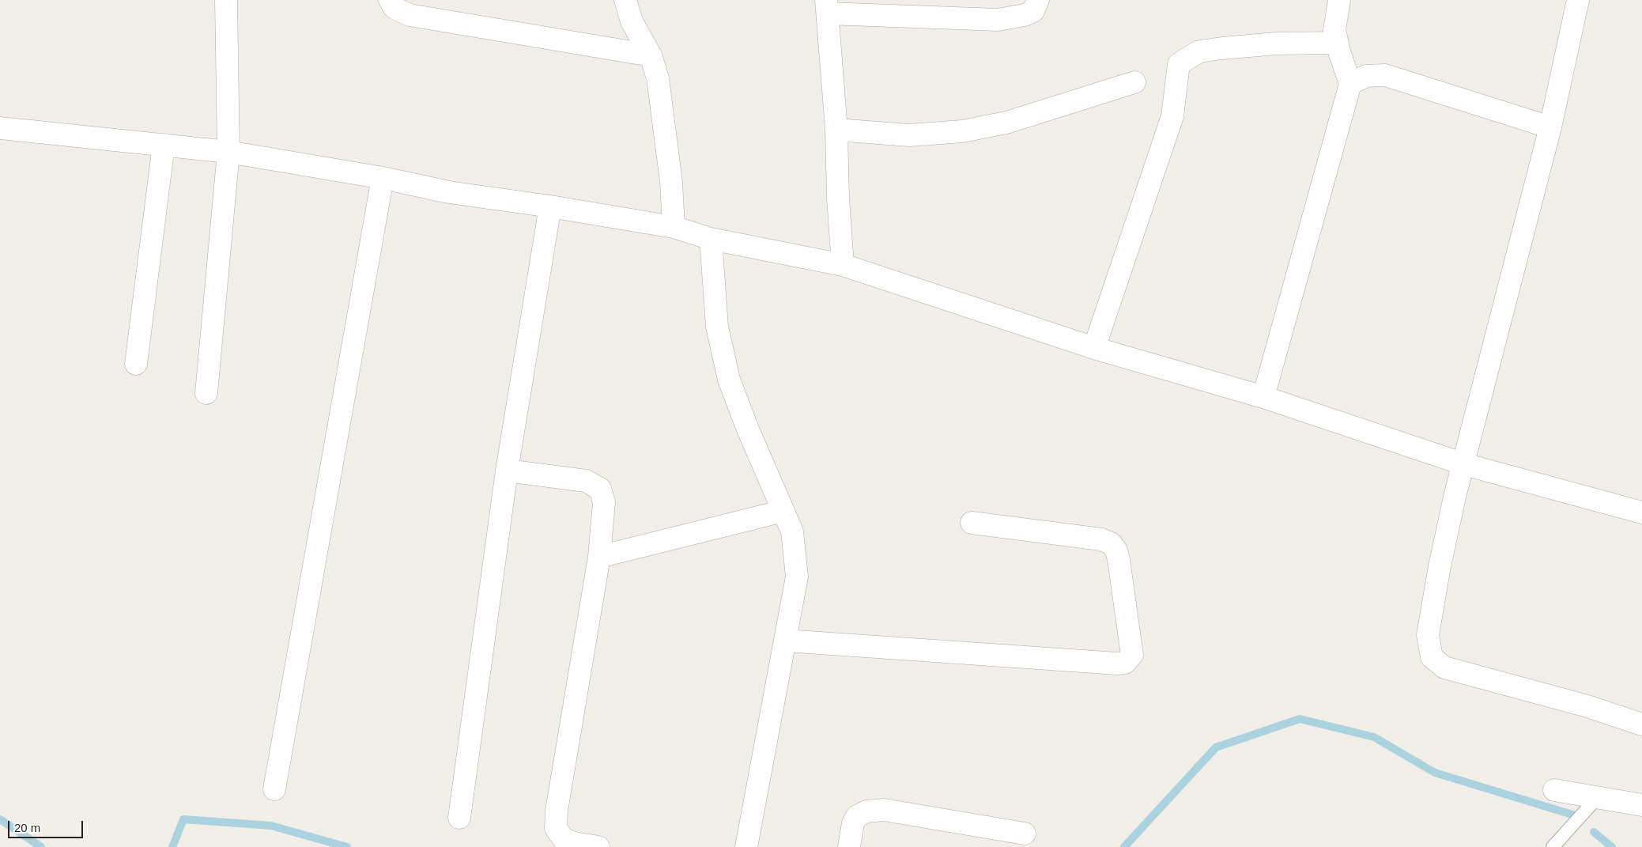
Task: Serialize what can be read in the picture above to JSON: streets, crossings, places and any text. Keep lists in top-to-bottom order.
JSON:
{
  "scale_bar": "20 m"
}
